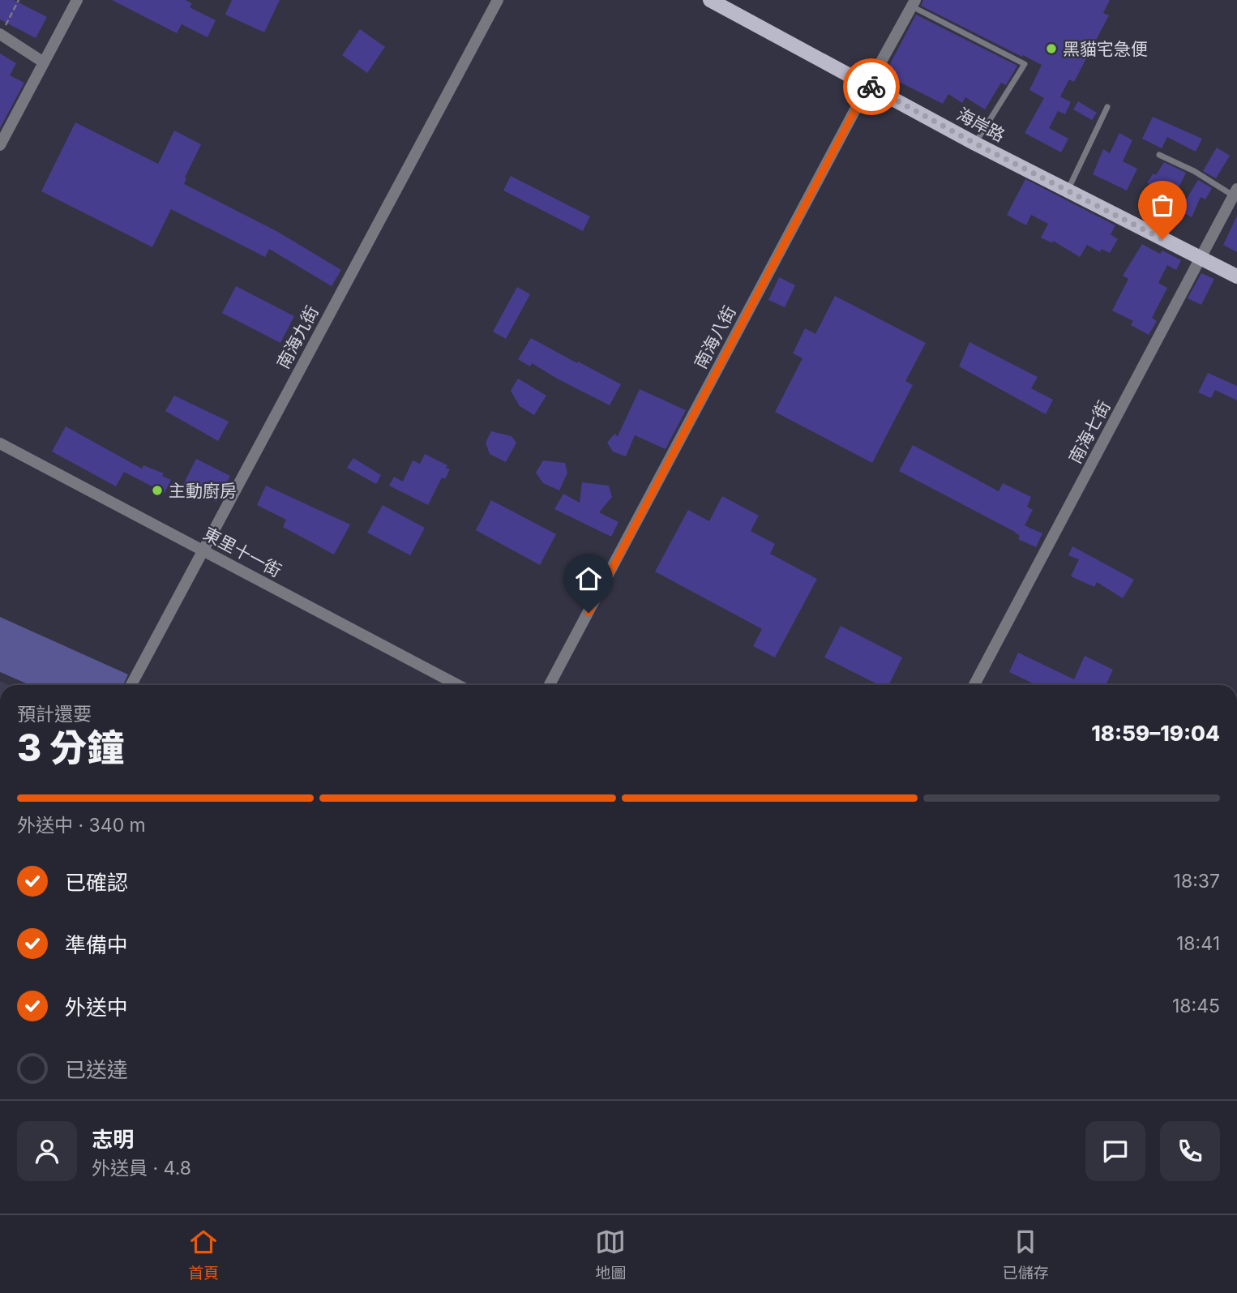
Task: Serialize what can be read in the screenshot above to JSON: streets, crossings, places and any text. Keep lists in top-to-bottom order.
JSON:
{
  "streets": {
    "main road": ["海岸路"],
    "street": [
      "南海九街",
      "南海八街",
      "南海七街",
      "東里十一街"
    ]
  },
  "crossings": [
    ["海岸路", "南海八街"],
    ["海岸路", "南海七街"],
    ["南海九街", "東里十一街"]
  ],
  "places": ["黑貓宅急便", "主動廚房"],
  "page": {
    "heading": ["3 分鐘", "預計還要", "18:59–19:04"],
    "panel": ["志明", "外送員 · 4.8"],
    "bar": "外送中 · 340 m",
    "list": [
      ["已確認", "18:37"],
      ["準備中", "18:41"],
      ["外送中", "18:45"],
      "已送達"
    ],
    "tabs": ["首頁", "地圖", "已儲存"]
  }
}
